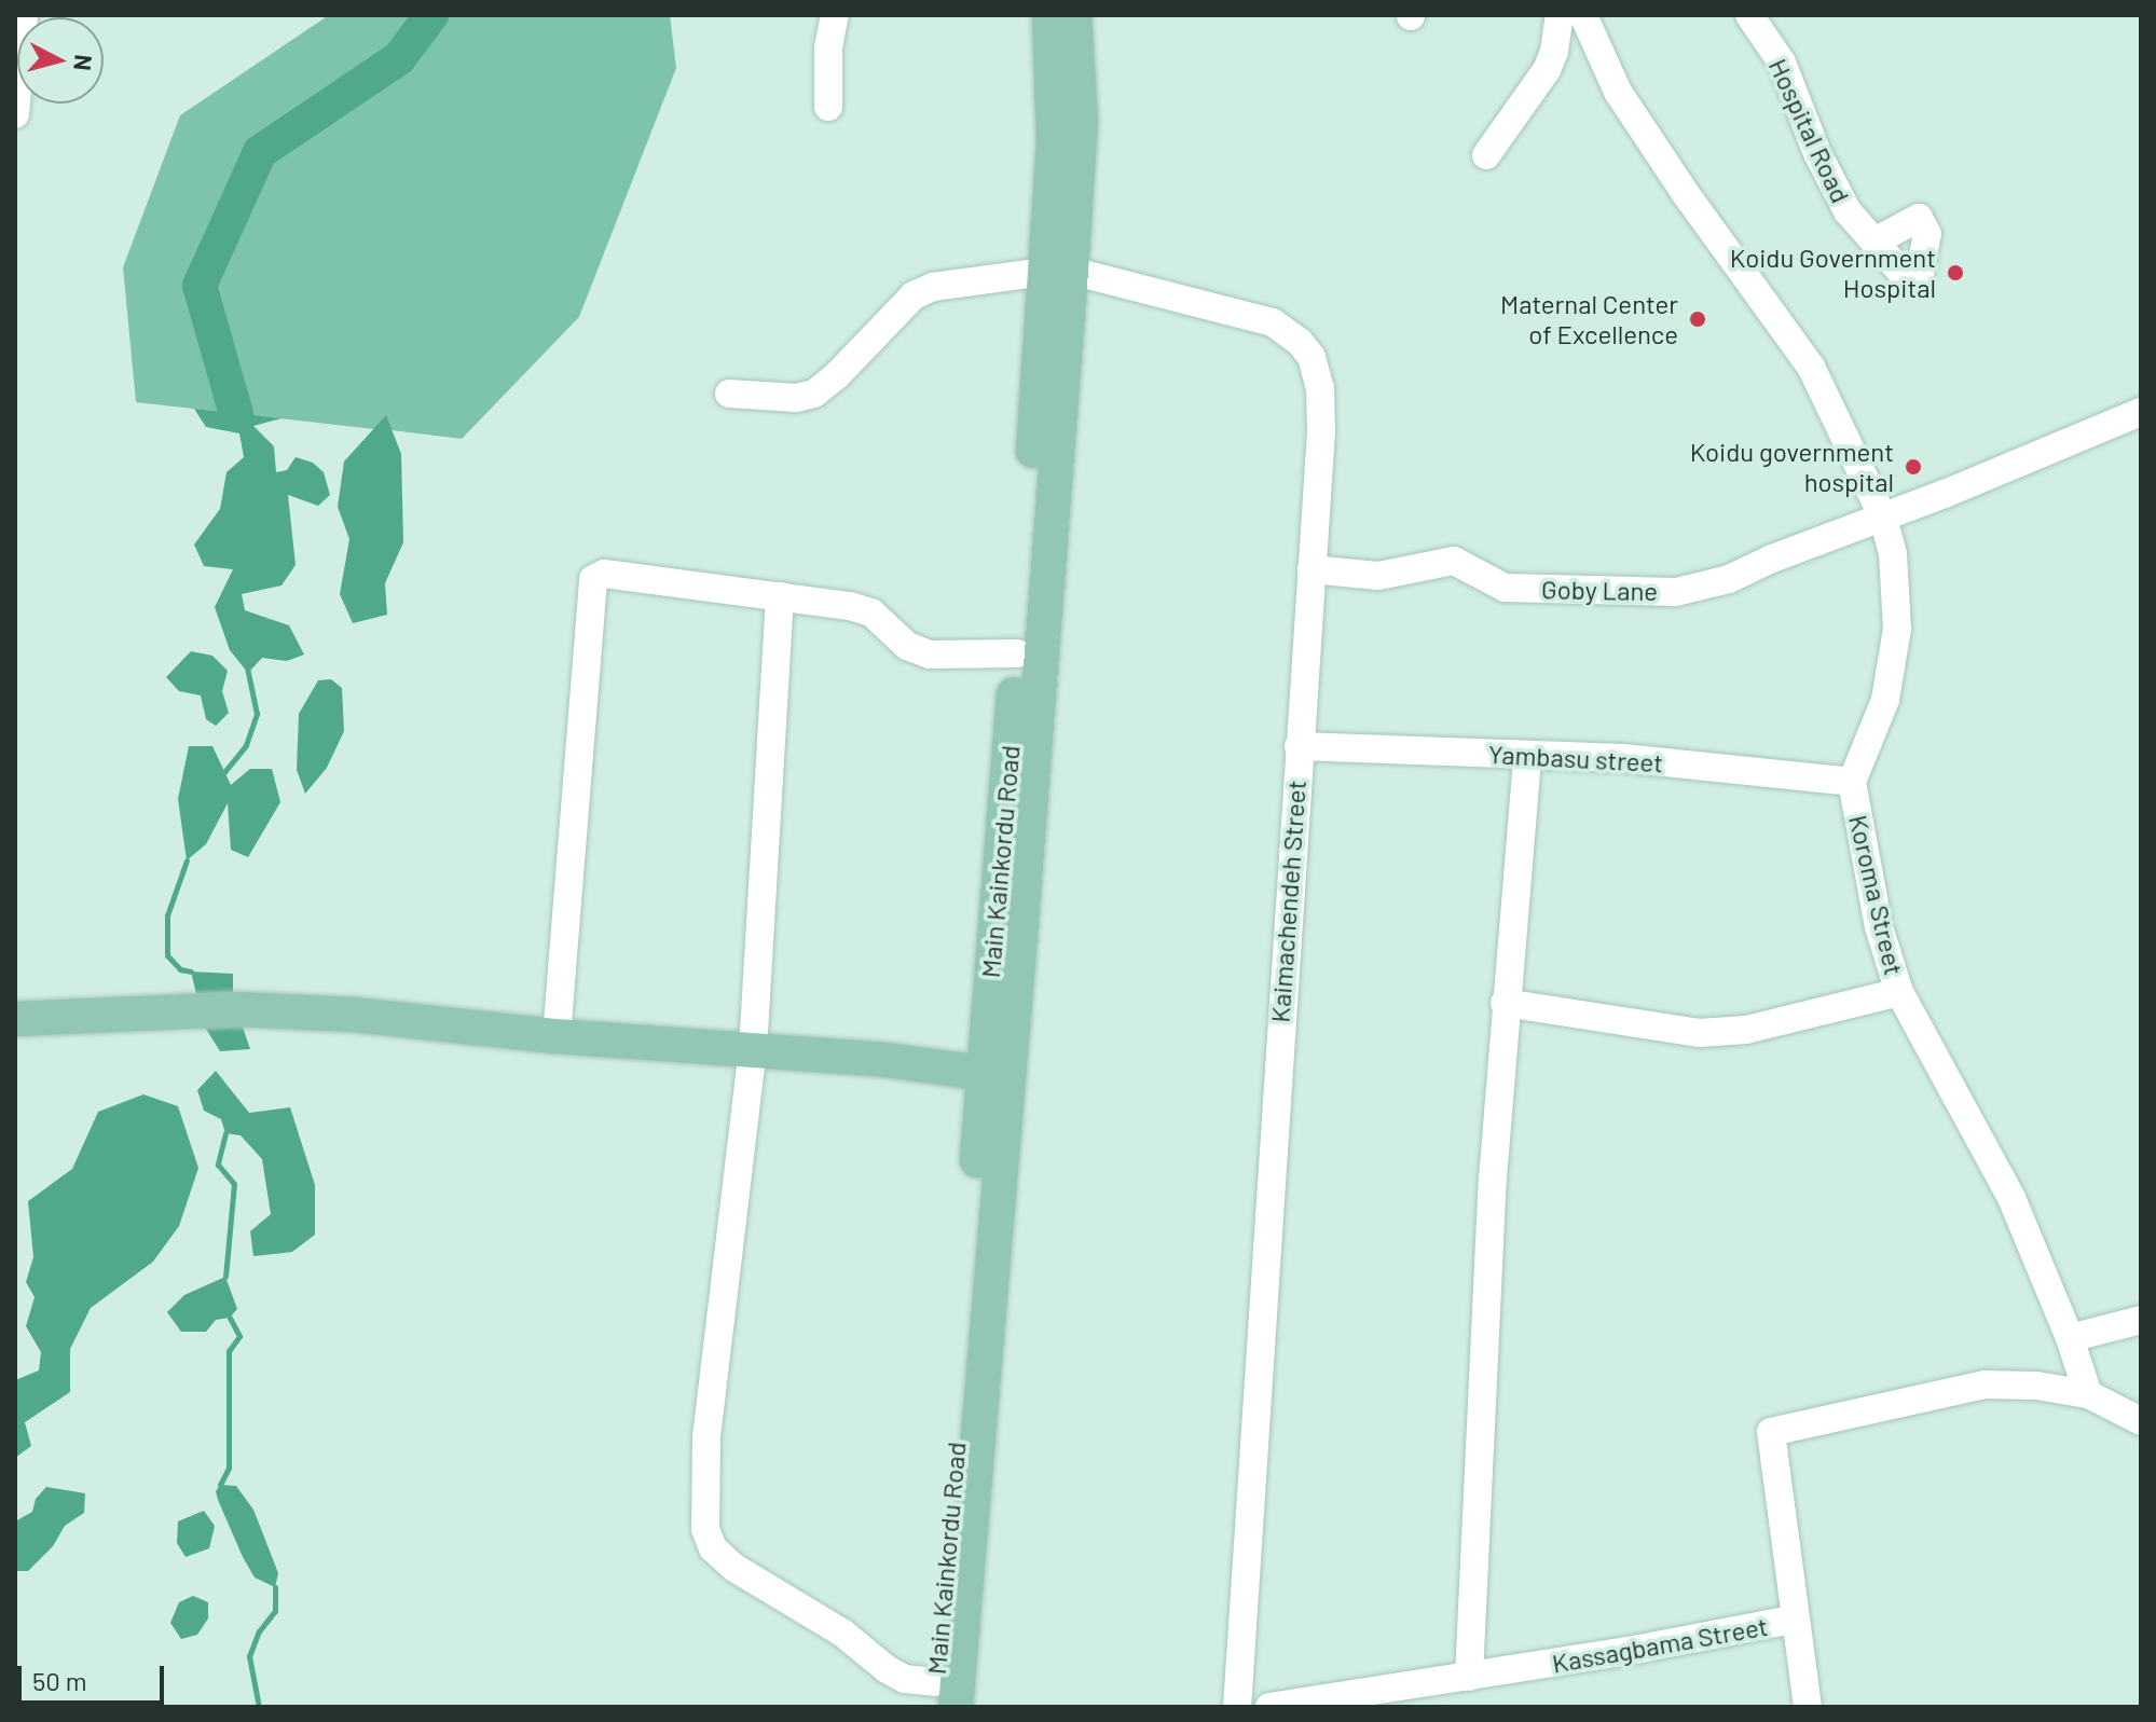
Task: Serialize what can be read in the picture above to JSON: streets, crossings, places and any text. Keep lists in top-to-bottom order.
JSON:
{
  "streets": {
    "main road": ["Main Kainkordu Road"],
    "street": [
      "Hospital Road",
      "Goby Lane",
      "Yambasu street",
      "Koroma Street",
      "Kaimachendeh Street",
      "Kassagbama Street"
    ]
  },
  "crossings": [
    ["Goby Lane", "Koroma Street"],
    ["Goby Lane", "Kaimachendeh Street"],
    ["Yambasu street", "Koroma Street"],
    ["Yambasu street", "Kaimachendeh Street"],
    ["Koroma Street", "Kassagbama Street"]
  ],
  "places": ["Koidu Government Hospital", "Maternal Center of Excellence", "Koidu government hospital"],
  "scale_bar": "50 m",
  "north": "right"
}
